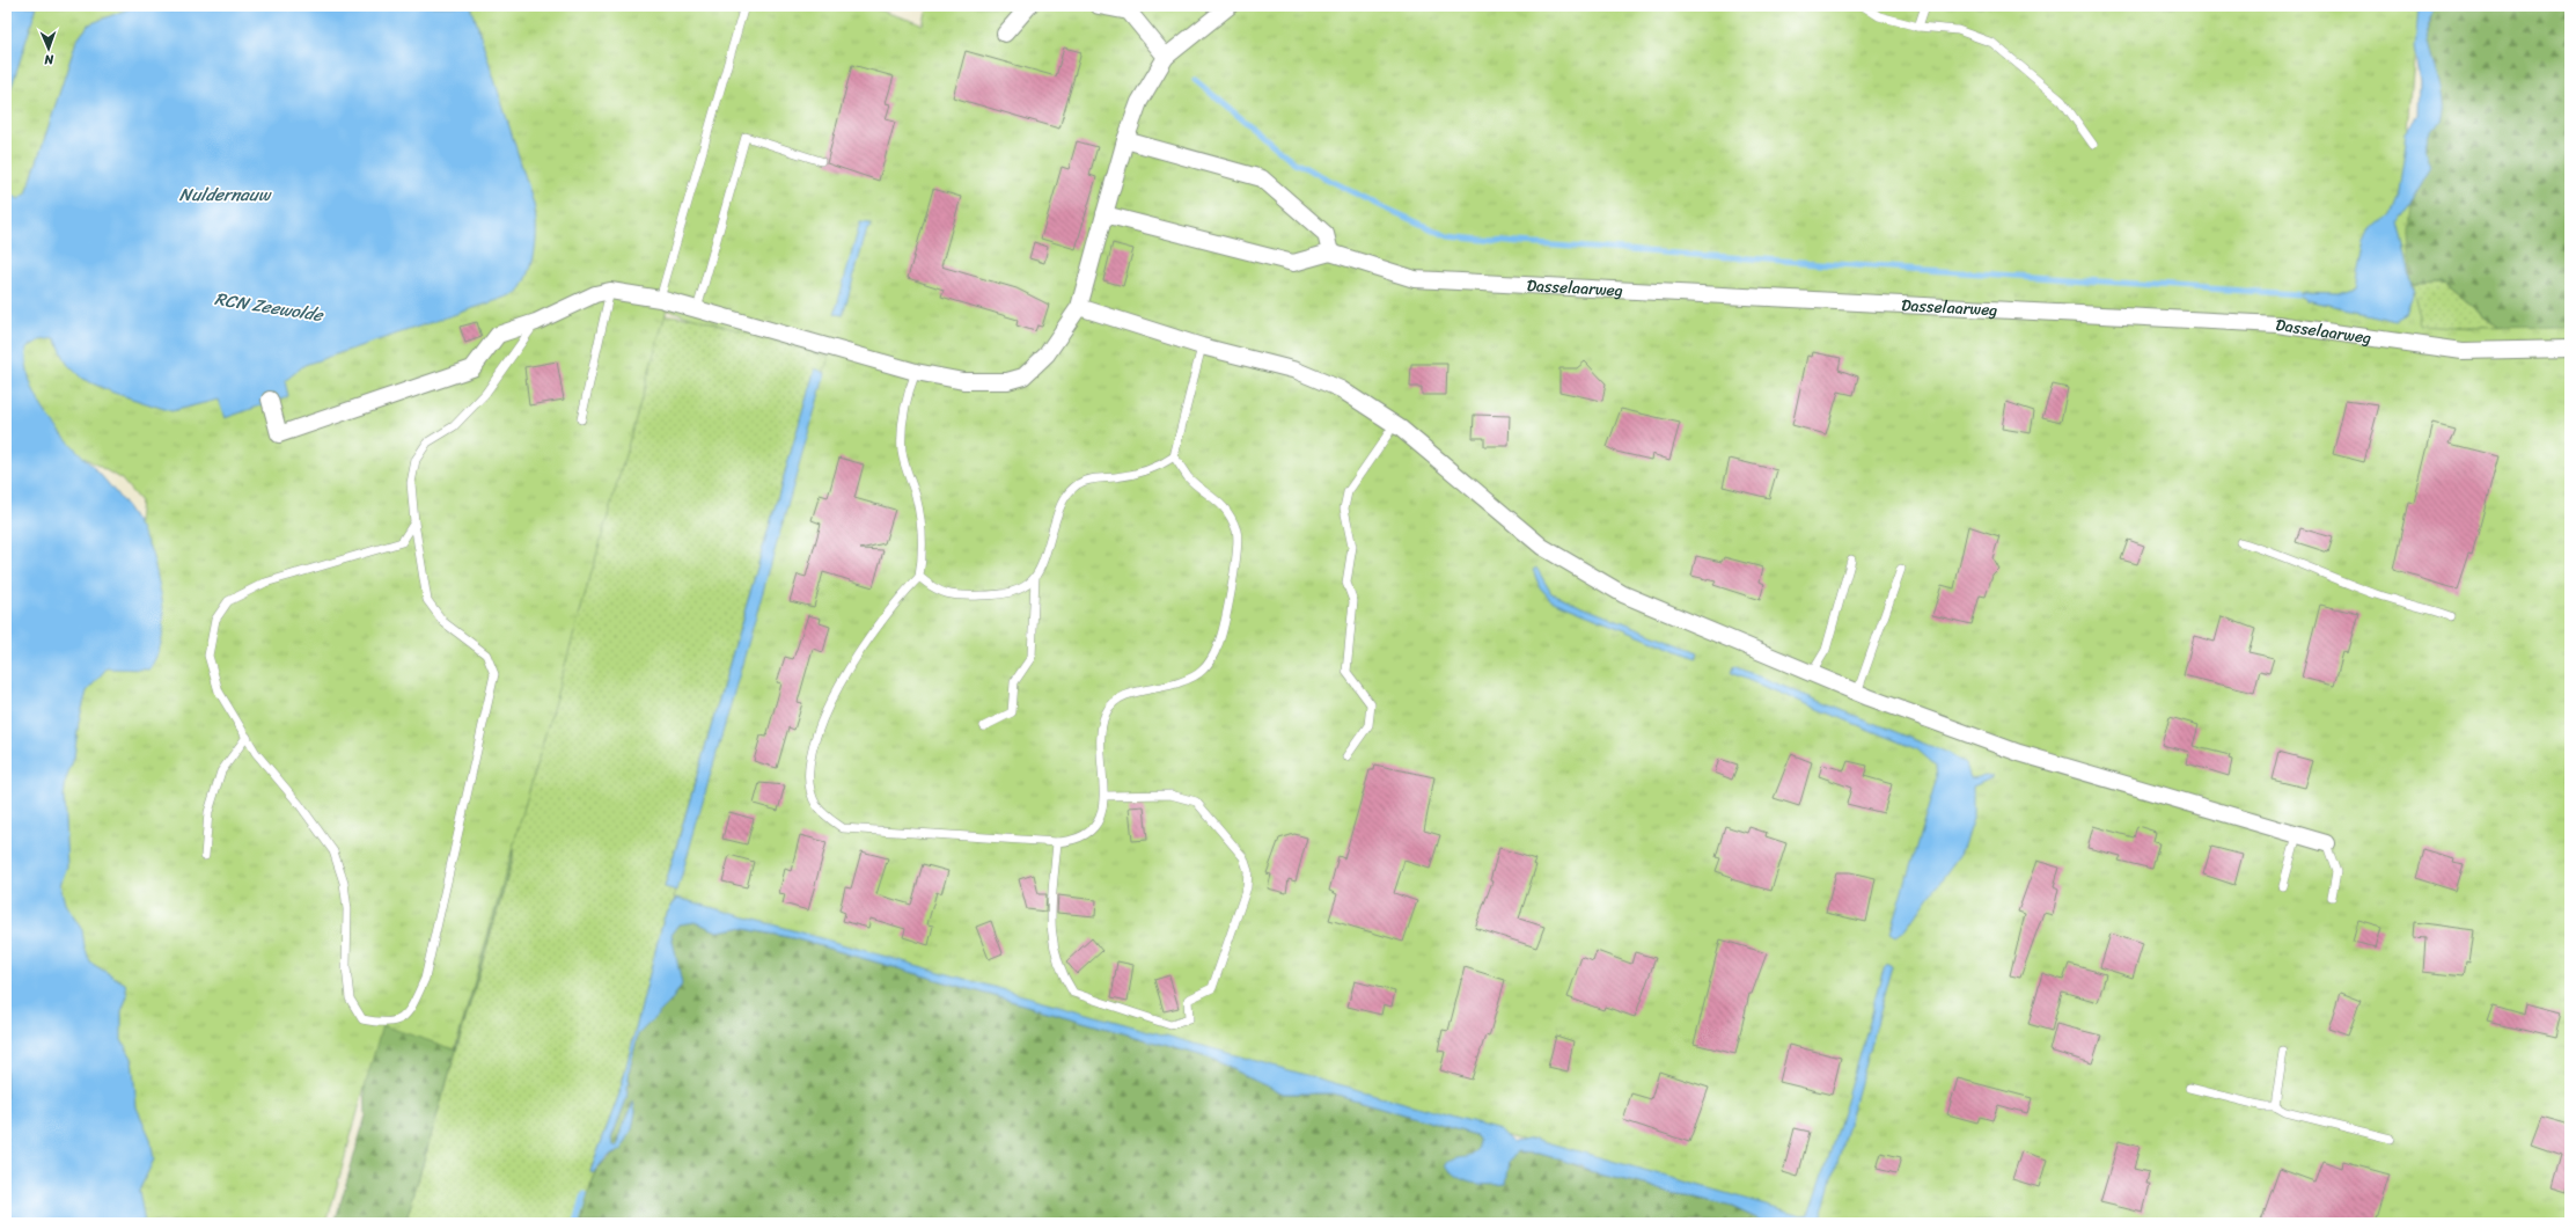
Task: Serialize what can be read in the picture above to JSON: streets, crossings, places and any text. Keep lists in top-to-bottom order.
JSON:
{
  "streets": {
    "street": ["Dasselaarweg"]
  },
  "water": ["Nuldernauw", "RCN Zeewolde"],
  "north": "bottom"
}
